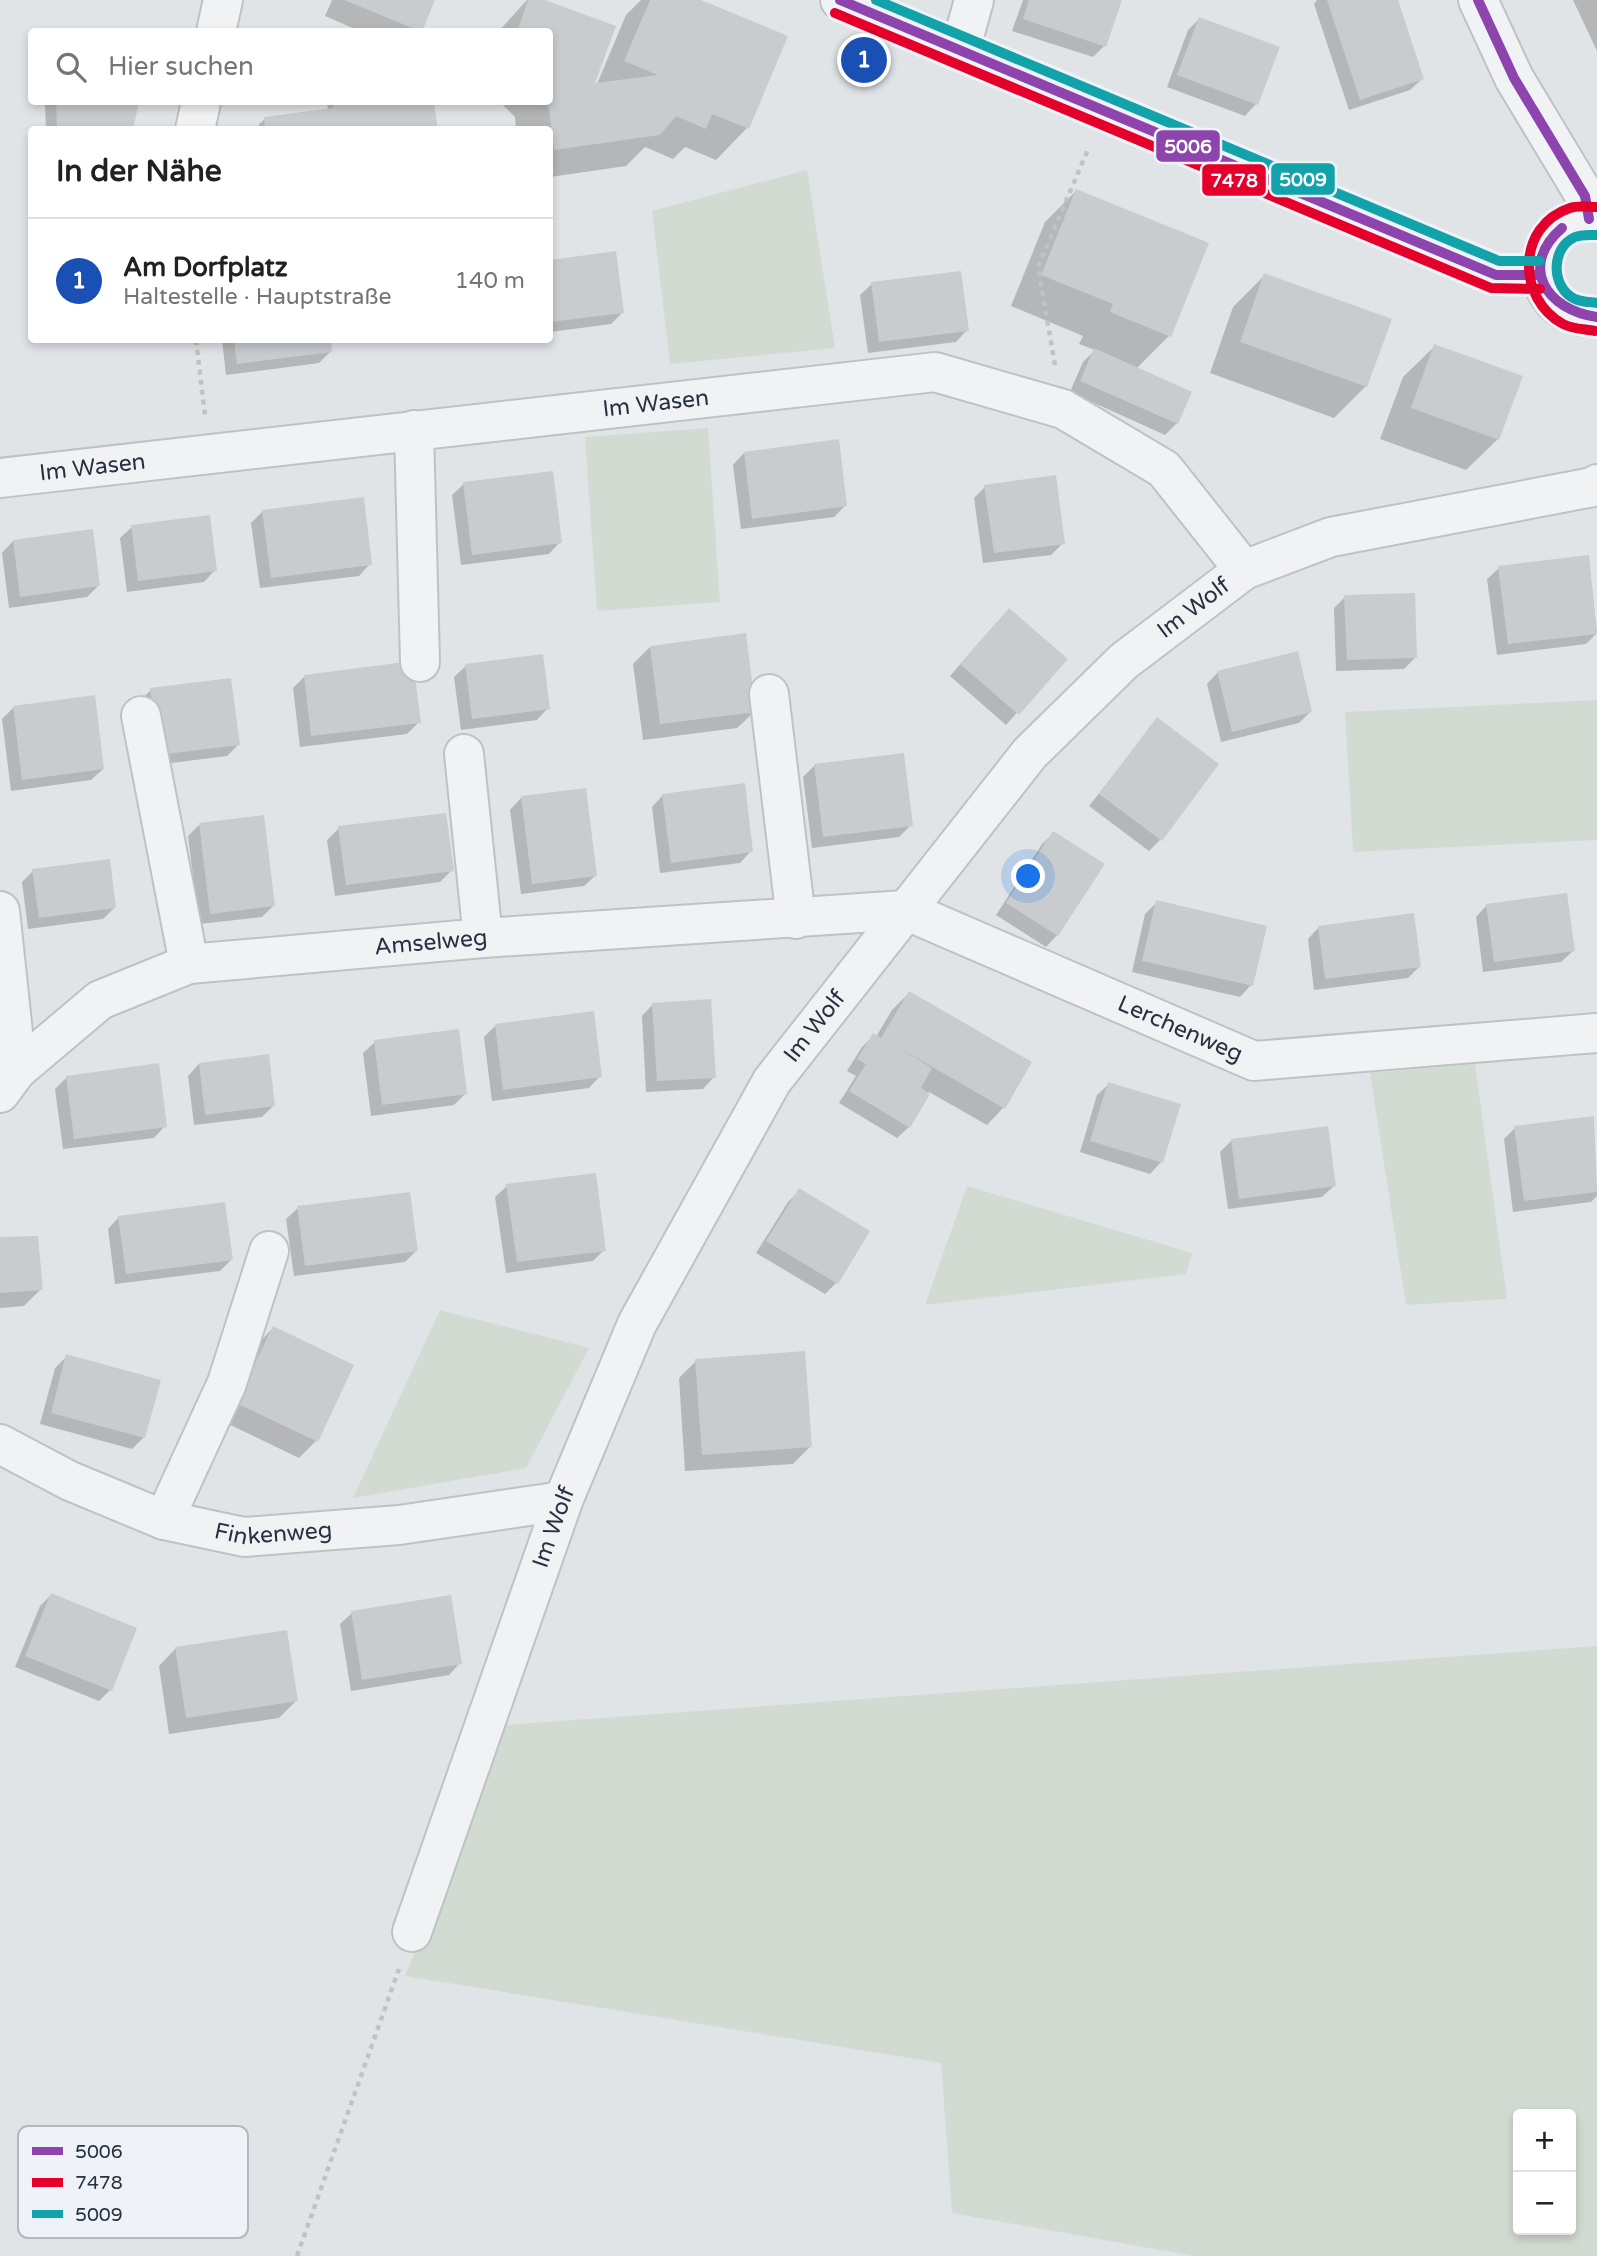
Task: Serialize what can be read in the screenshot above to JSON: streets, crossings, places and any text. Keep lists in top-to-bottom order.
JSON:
{
  "streets": {
    "street": [
      "Im Wasen",
      "Im Wolf",
      "Amselweg",
      "Lerchenweg",
      "Finkenweg"
    ]
  },
  "crossings": [
    ["Im Wasen", "Im Wolf"],
    ["Im Wolf", "Amselweg"],
    ["Im Wolf", "Lerchenweg"],
    ["Im Wolf", "Finkenweg"],
    ["Amselweg", "Lerchenweg"]
  ],
  "lines": ["transit line 5006", "transit line 5009", "transit line 7478"],
  "legend": ["5006", "7478", "5009"],
  "page": {
    "search": "Hier suchen",
    "pins": "1",
    "heading": "In der Nähe",
    "list": [
      {
        "mark": "1",
        "name": "Am Dorfplatz",
        "note": "Haltestelle · Hauptstraße",
        "value": "140 m"
      }
    ],
    "map_buttons": ["+", "−"]
  }
}
